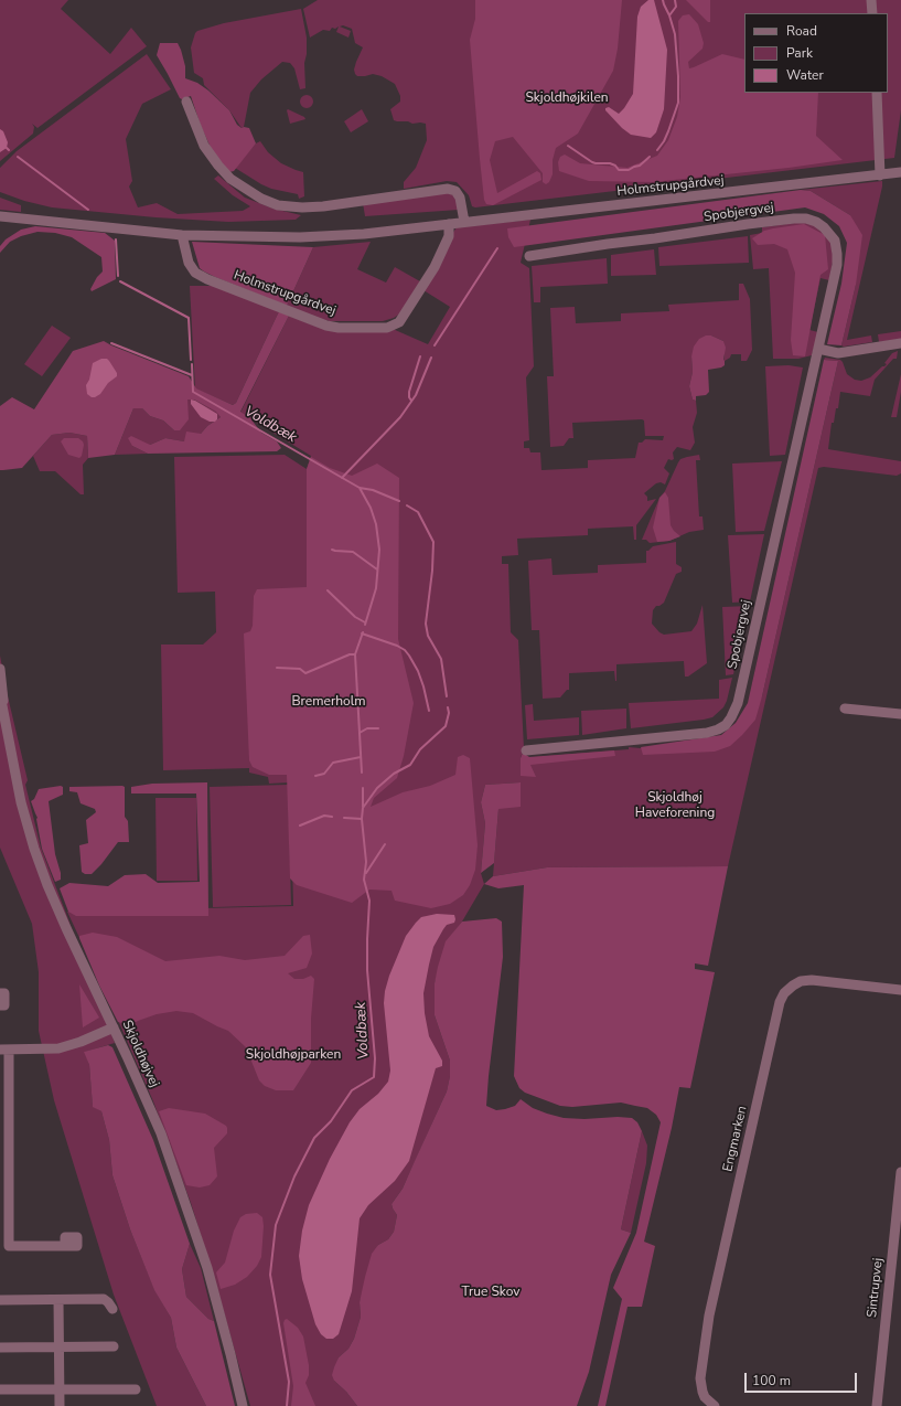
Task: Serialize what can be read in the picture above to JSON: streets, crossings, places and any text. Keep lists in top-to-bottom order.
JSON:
{
  "streets": {
    "street": [
      "Holmstrupgårdvej",
      "Spobjergvej",
      "Skjoldhøjvej",
      "Engmarken",
      "Sintrupvej"
    ]
  },
  "water": ["Voldbæk"],
  "parks": [
    "Skjoldhøjkilen",
    "Bremerholm",
    "Skjoldhøj Haveforening",
    "Skjoldhøjparken",
    "True Skov"
  ],
  "legend": ["Road", "Park", "Water"],
  "scale_bar": "100 m"
}
